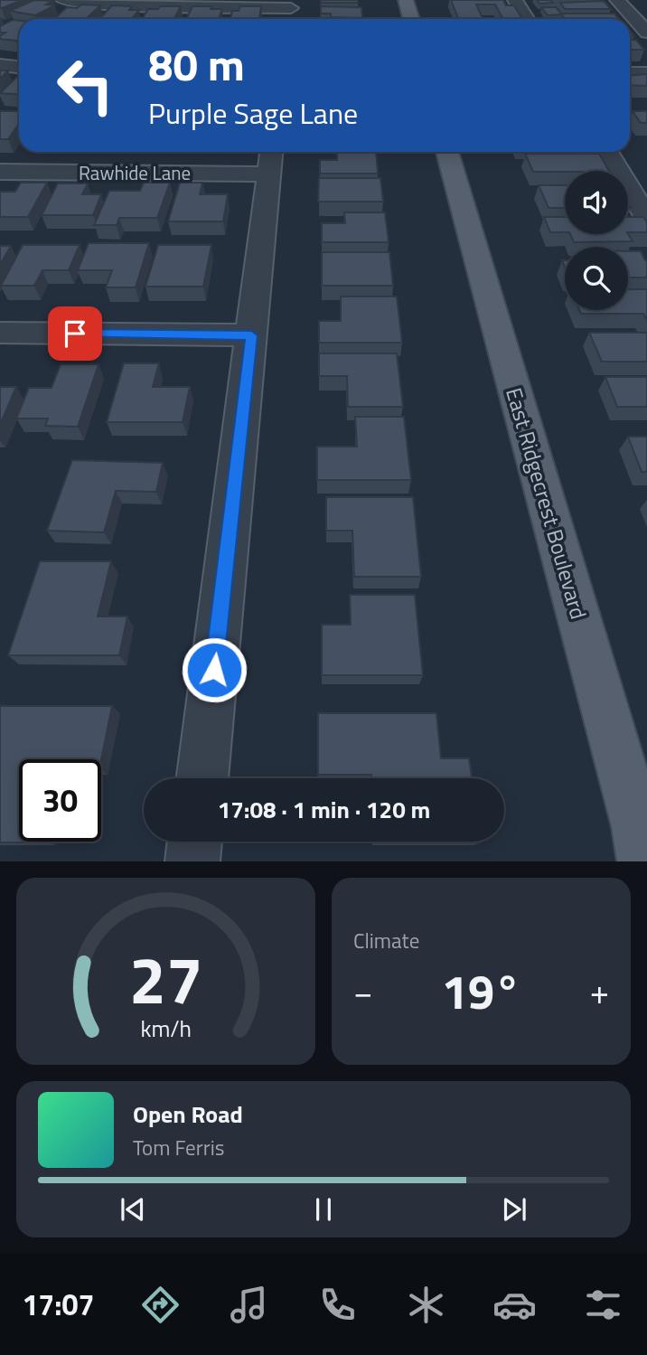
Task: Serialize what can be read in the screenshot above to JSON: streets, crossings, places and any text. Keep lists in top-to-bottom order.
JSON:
{
  "streets": {
    "main road": ["East Ridgecrest Boulevard"],
    "street": ["Rawhide Lane"]
  },
  "page": {
    "turn": ["80 m", "Purple Sage Lane"],
    "limit": "30",
    "trip": "17:08 · 1 min · 120 m",
    "tile": "Climate",
    "heat": ["−", "19°", "+"],
    "song": ["Open Road", "Tom Ferris"],
    "tabs": "17:07",
    "gauge": ["27", "km/h"]
  }
}
